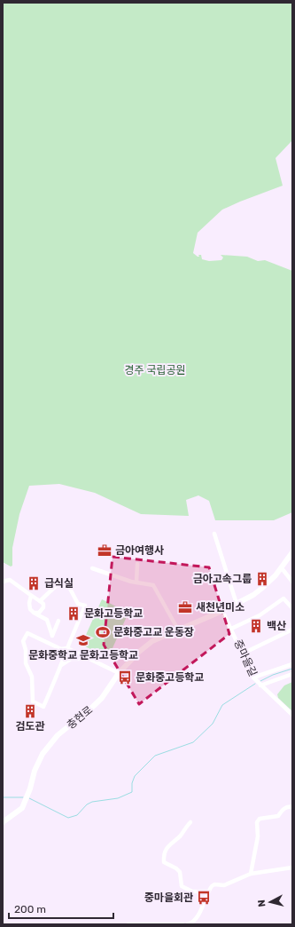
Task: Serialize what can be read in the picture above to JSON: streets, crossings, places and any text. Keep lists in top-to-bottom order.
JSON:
{
  "streets": {
    "street": ["중마을길", "충현로"]
  },
  "crossings": [
    ["중마을길", "충현로"]
  ],
  "parks": ["경주 국립공원"],
  "places": {
    "office": ["금아여행사", "새천년미소"],
    "building": [
      "금아고속그룹",
      "급식실",
      "문화고등학교",
      "백산",
      "검도관"
    ],
    "sports": ["문화중고교 운동장"],
    "school or university": ["문화중학교 문화고등학교"],
    "bus stop": ["문화중고등학교", "중마을회관"]
  },
  "scale_bar": "200 m",
  "north": "left"
}
